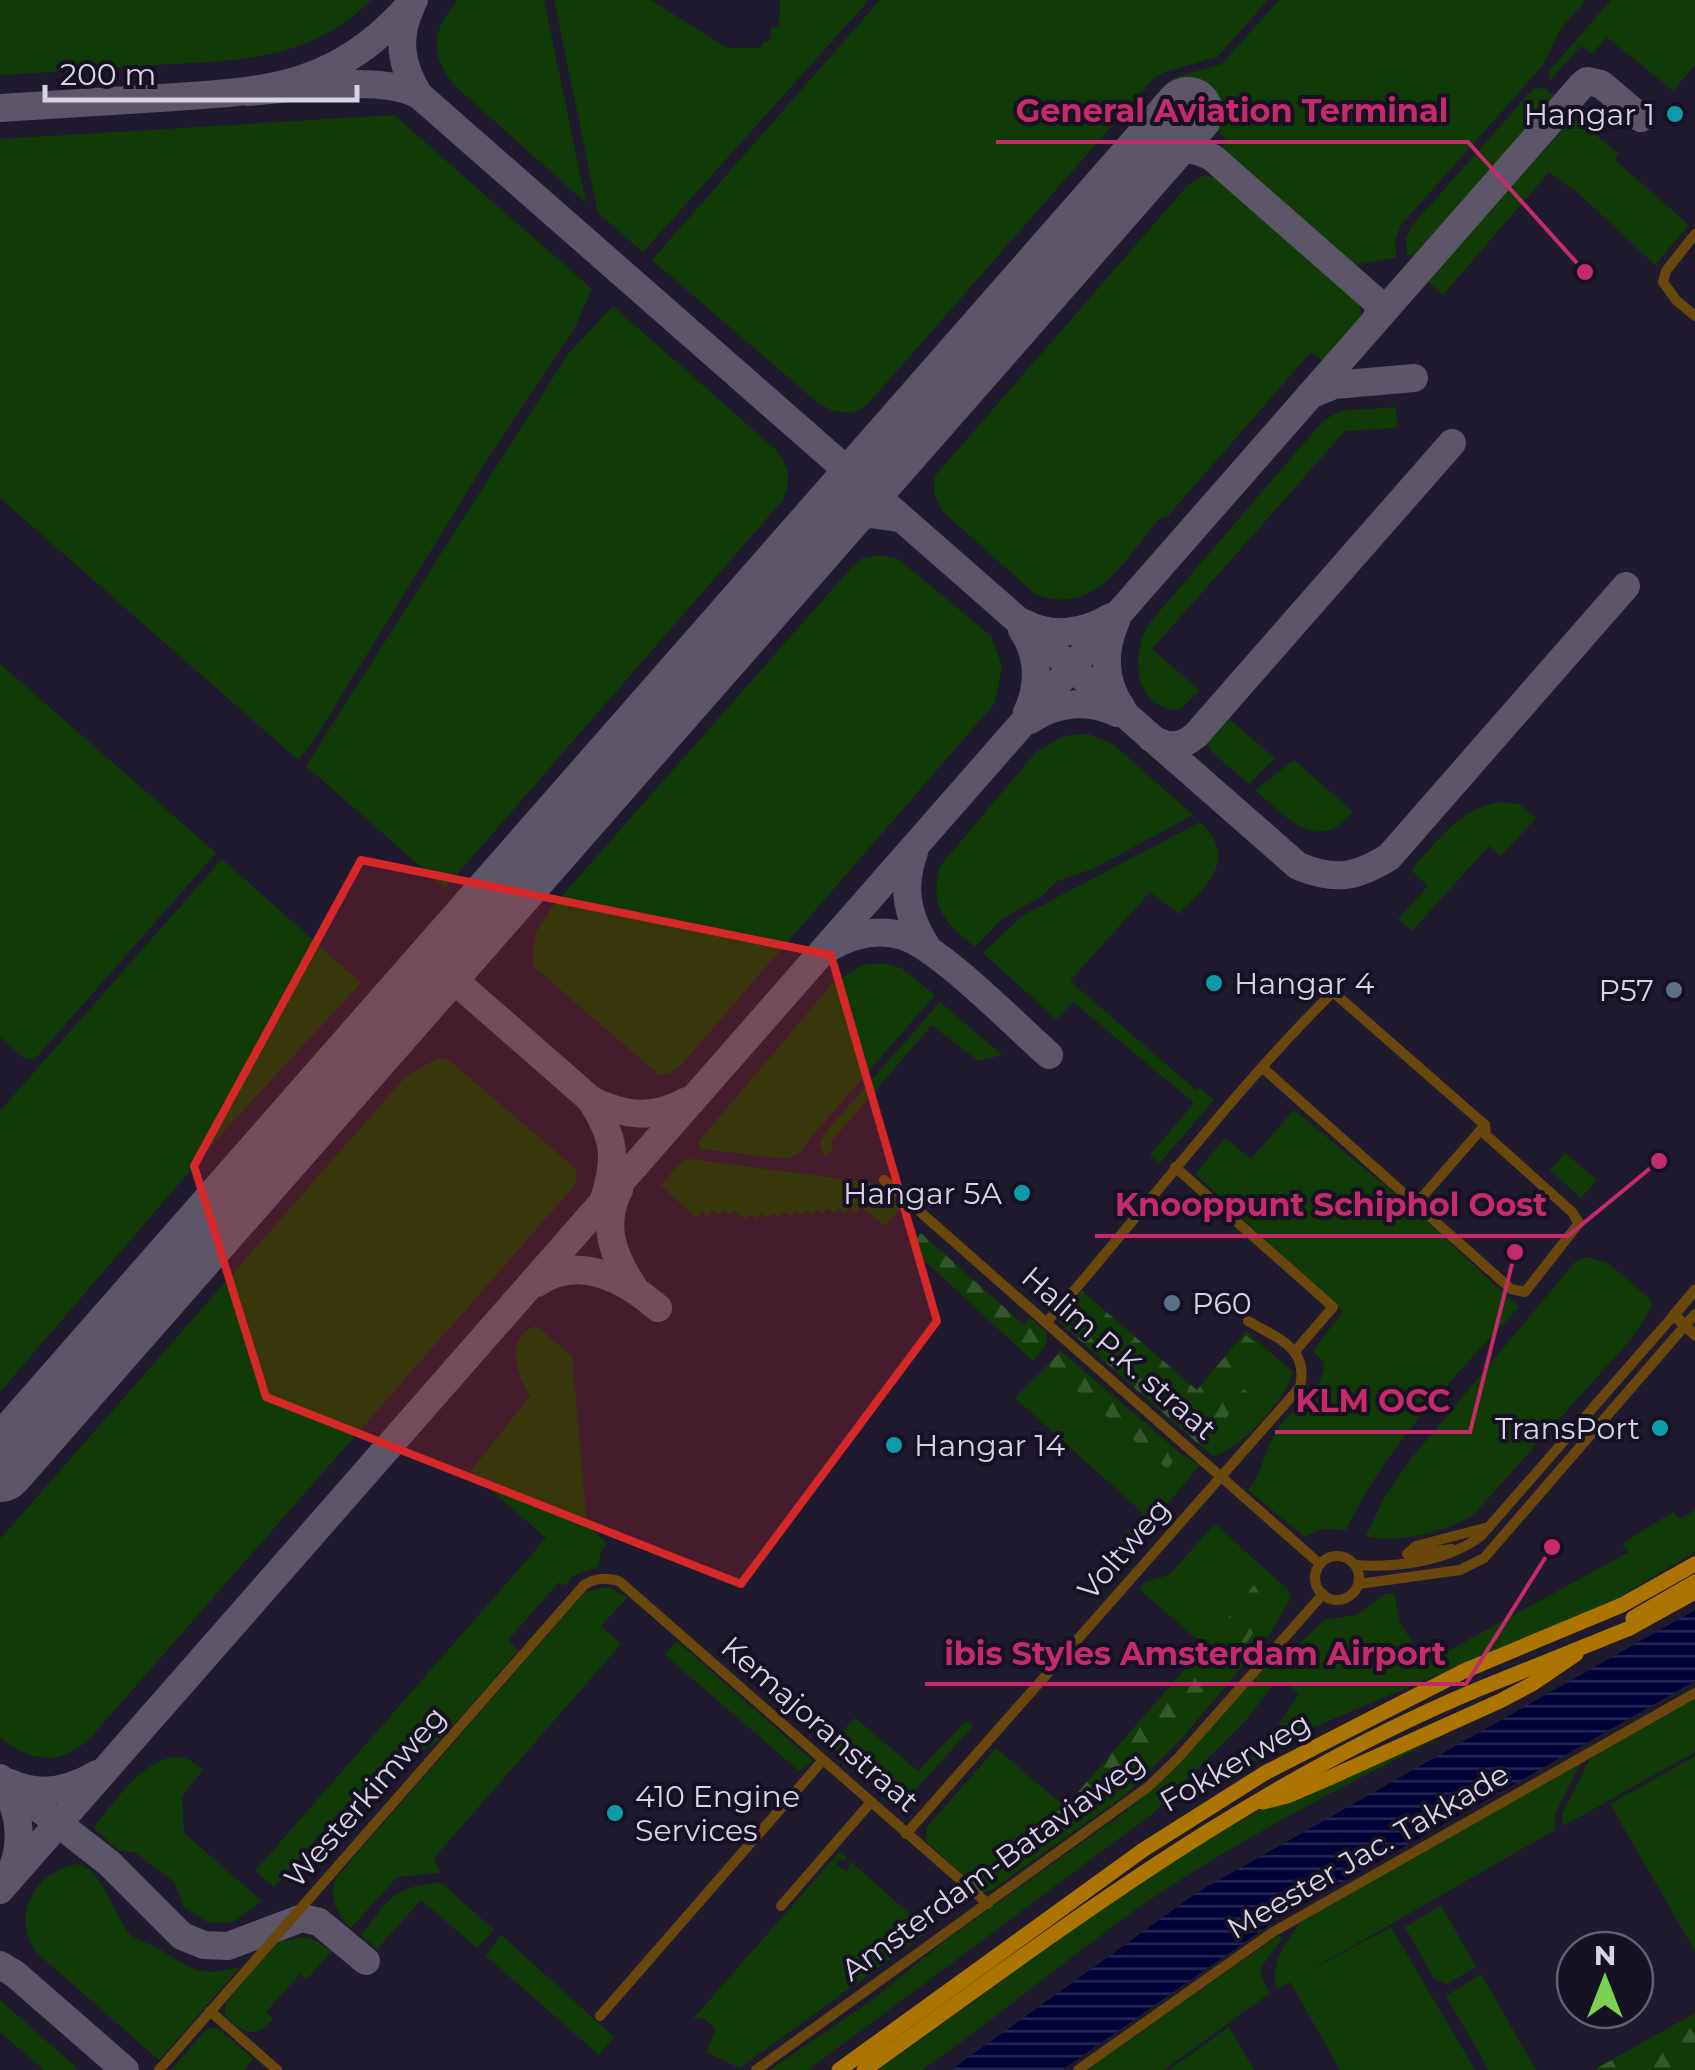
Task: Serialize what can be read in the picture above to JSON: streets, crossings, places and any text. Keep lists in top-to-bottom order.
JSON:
{
  "streets": {
    "main road": ["Fokkerweg"],
    "street": [
      "Halim P.K. straat",
      "Voltweg",
      "Kemajoranstraat",
      "Westerkimweg",
      "Meester Jac. Takkade",
      "Amsterdam-Bataviaweg"
    ]
  },
  "crossings": [
    ["Halim P.K. straat", "Voltweg"],
    ["Halim P.K. straat", "Amsterdam-Bataviaweg"],
    ["Voltweg", "Kemajoranstraat"],
    ["Kemajoranstraat", "Westerkimweg"],
    ["Kemajoranstraat", "Amsterdam-Bataviaweg"]
  ],
  "places": [
    "Hangar 1",
    "General Aviation Terminal",
    "Hangar 4",
    "P57",
    "Knooppunt Schiphol Oost",
    "Hangar 5A",
    "KLM OCC",
    "P60",
    "TransPort",
    "Hangar 14",
    "ibis Styles Amsterdam Airport",
    "410 Engine Services"
  ],
  "scale_bar": "200 m",
  "north": "top"
}
